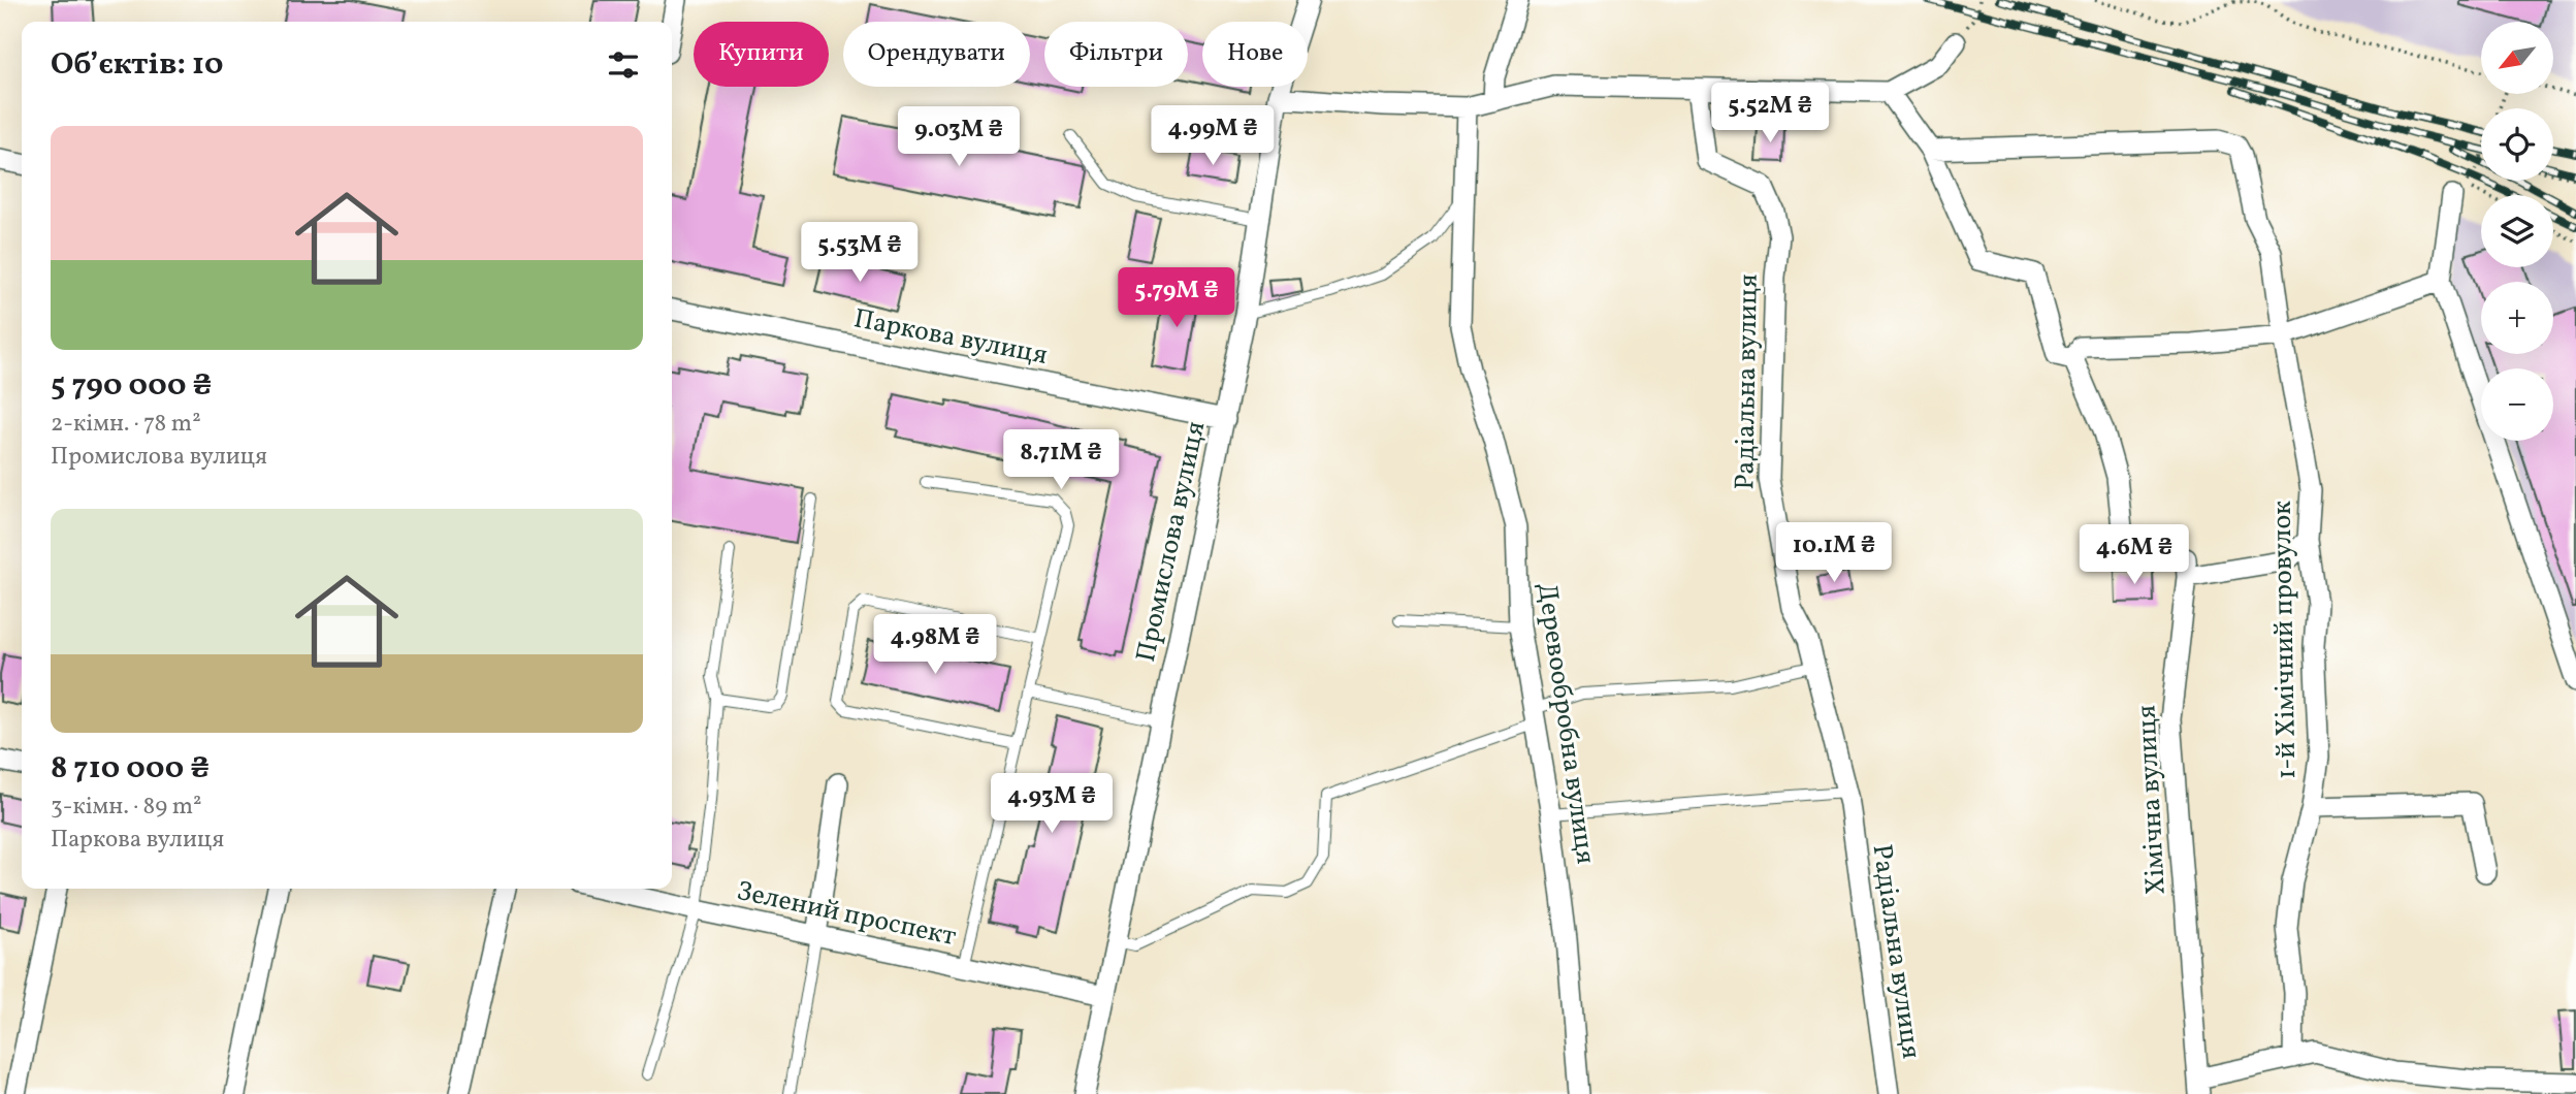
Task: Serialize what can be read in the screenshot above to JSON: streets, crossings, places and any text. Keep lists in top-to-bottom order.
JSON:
{
  "streets": {
    "street": [
      "Паркова вулиця",
      "Радіальна вулиця",
      "Промислова вулиця",
      "1-й Хімічний провулок",
      "Деревообробна вулиця",
      "Хімічна вулиця",
      "Зелений проспект"
    ]
  },
  "crossings": [
    ["Паркова вулиця", "Промислова вулиця"],
    ["Промислова вулиця", "Зелений проспект"]
  ],
  "north": "bottom left",
  "page": {
    "map_buttons": ["+", "−"],
    "chip": [
      "Купити",
      "Орендувати",
      "Фільтри",
      "Нове"
    ],
    "heading": "Об’єктів: 10",
    "price": [
      "5.52M ₴",
      "4.99M ₴",
      "9.03M ₴",
      "5.53M ₴",
      "5.79M ₴",
      "8.71M ₴",
      "10.1M ₴",
      "4.6M ₴",
      "4.98M ₴",
      "4.93M ₴"
    ],
    "list": [
      {
        "name": "5 790 000 ₴",
        "note": "2-кімн. · 78 m² · Промислова вулиця"
      },
      {
        "name": "8 710 000 ₴",
        "note": "3-кімн. · 89 m² · Паркова вулиця"
      }
    ]
  }
}
